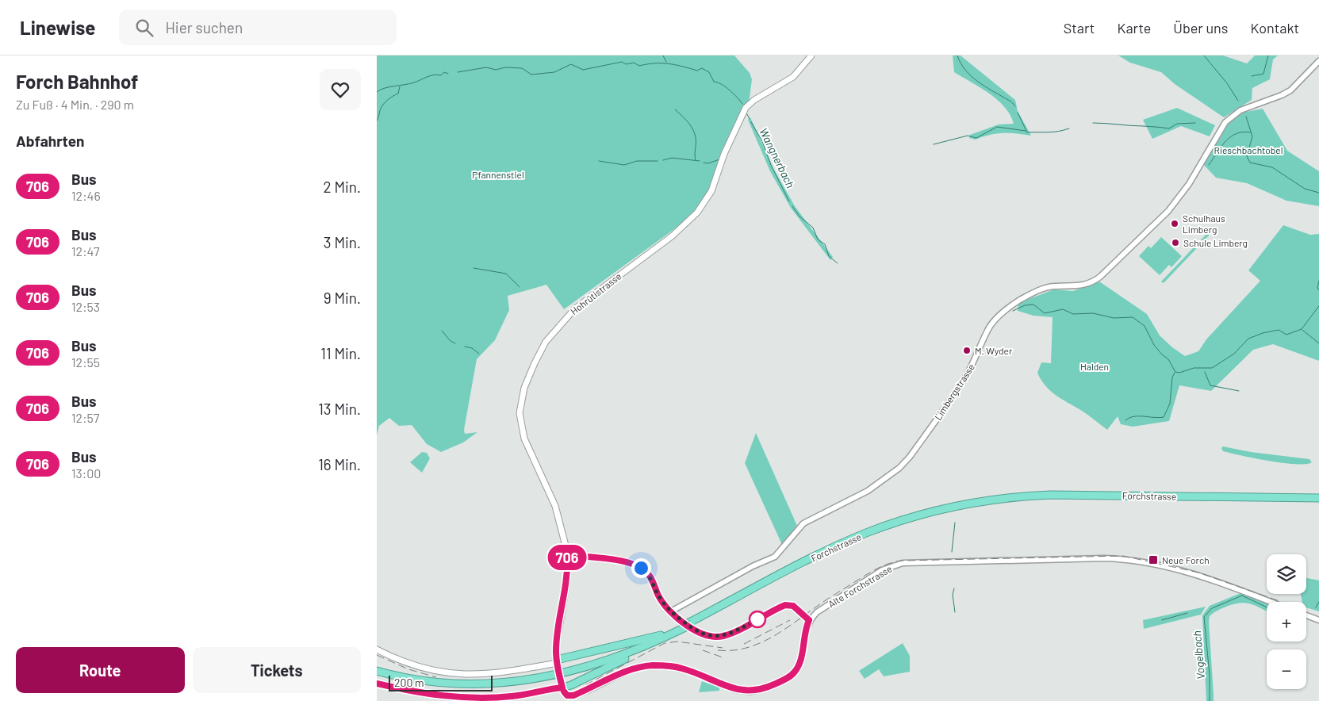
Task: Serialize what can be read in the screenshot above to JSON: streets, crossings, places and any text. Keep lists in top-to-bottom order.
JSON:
{
  "streets": {
    "highway": ["Forchstrasse"],
    "main road": ["Hohrütistrasse"],
    "street": ["Limbergstrasse", "Alte Forchstrasse"]
  },
  "water": ["Wangnerbach", "Vogelbach"],
  "parks": ["Rieschbachtobel", "Pfannenstiel", "Halden"],
  "places": {
    "other": ["Schulhaus Limberg", "Schule Limberg", "M. Wyder"],
    "transit": ["Neue Forch"]
  },
  "lines": ["bus line 706"],
  "scale_bar": "200 m",
  "page": {
    "header": "Linewise",
    "search": "Hier suchen",
    "nav": [
      "Start",
      "Karte",
      "Über uns",
      "Kontakt"
    ],
    "heading": [
      ["Forch Bahnhof", "Zu Fuß · 4 Min. · 290 m"],
      "Abfahrten"
    ],
    "on_map": "706",
    "list": [
      {
        "mark": "706",
        "name": "Bus",
        "note": "12:46",
        "value": "2 Min."
      },
      {
        "mark": "706",
        "name": "Bus",
        "note": "12:47",
        "value": "3 Min."
      },
      {
        "mark": "706",
        "name": "Bus",
        "note": "12:53",
        "value": "9 Min."
      },
      {
        "mark": "706",
        "name": "Bus",
        "note": "12:55",
        "value": "11 Min."
      },
      {
        "mark": "706",
        "name": "Bus",
        "note": "12:57",
        "value": "13 Min."
      },
      {
        "mark": "706",
        "name": "Bus",
        "note": "13:00",
        "value": "16 Min."
      }
    ],
    "map_buttons": ["+", "−"],
    "buttons": ["Route", "Tickets"],
    "scale": "200 m"
  }
}
